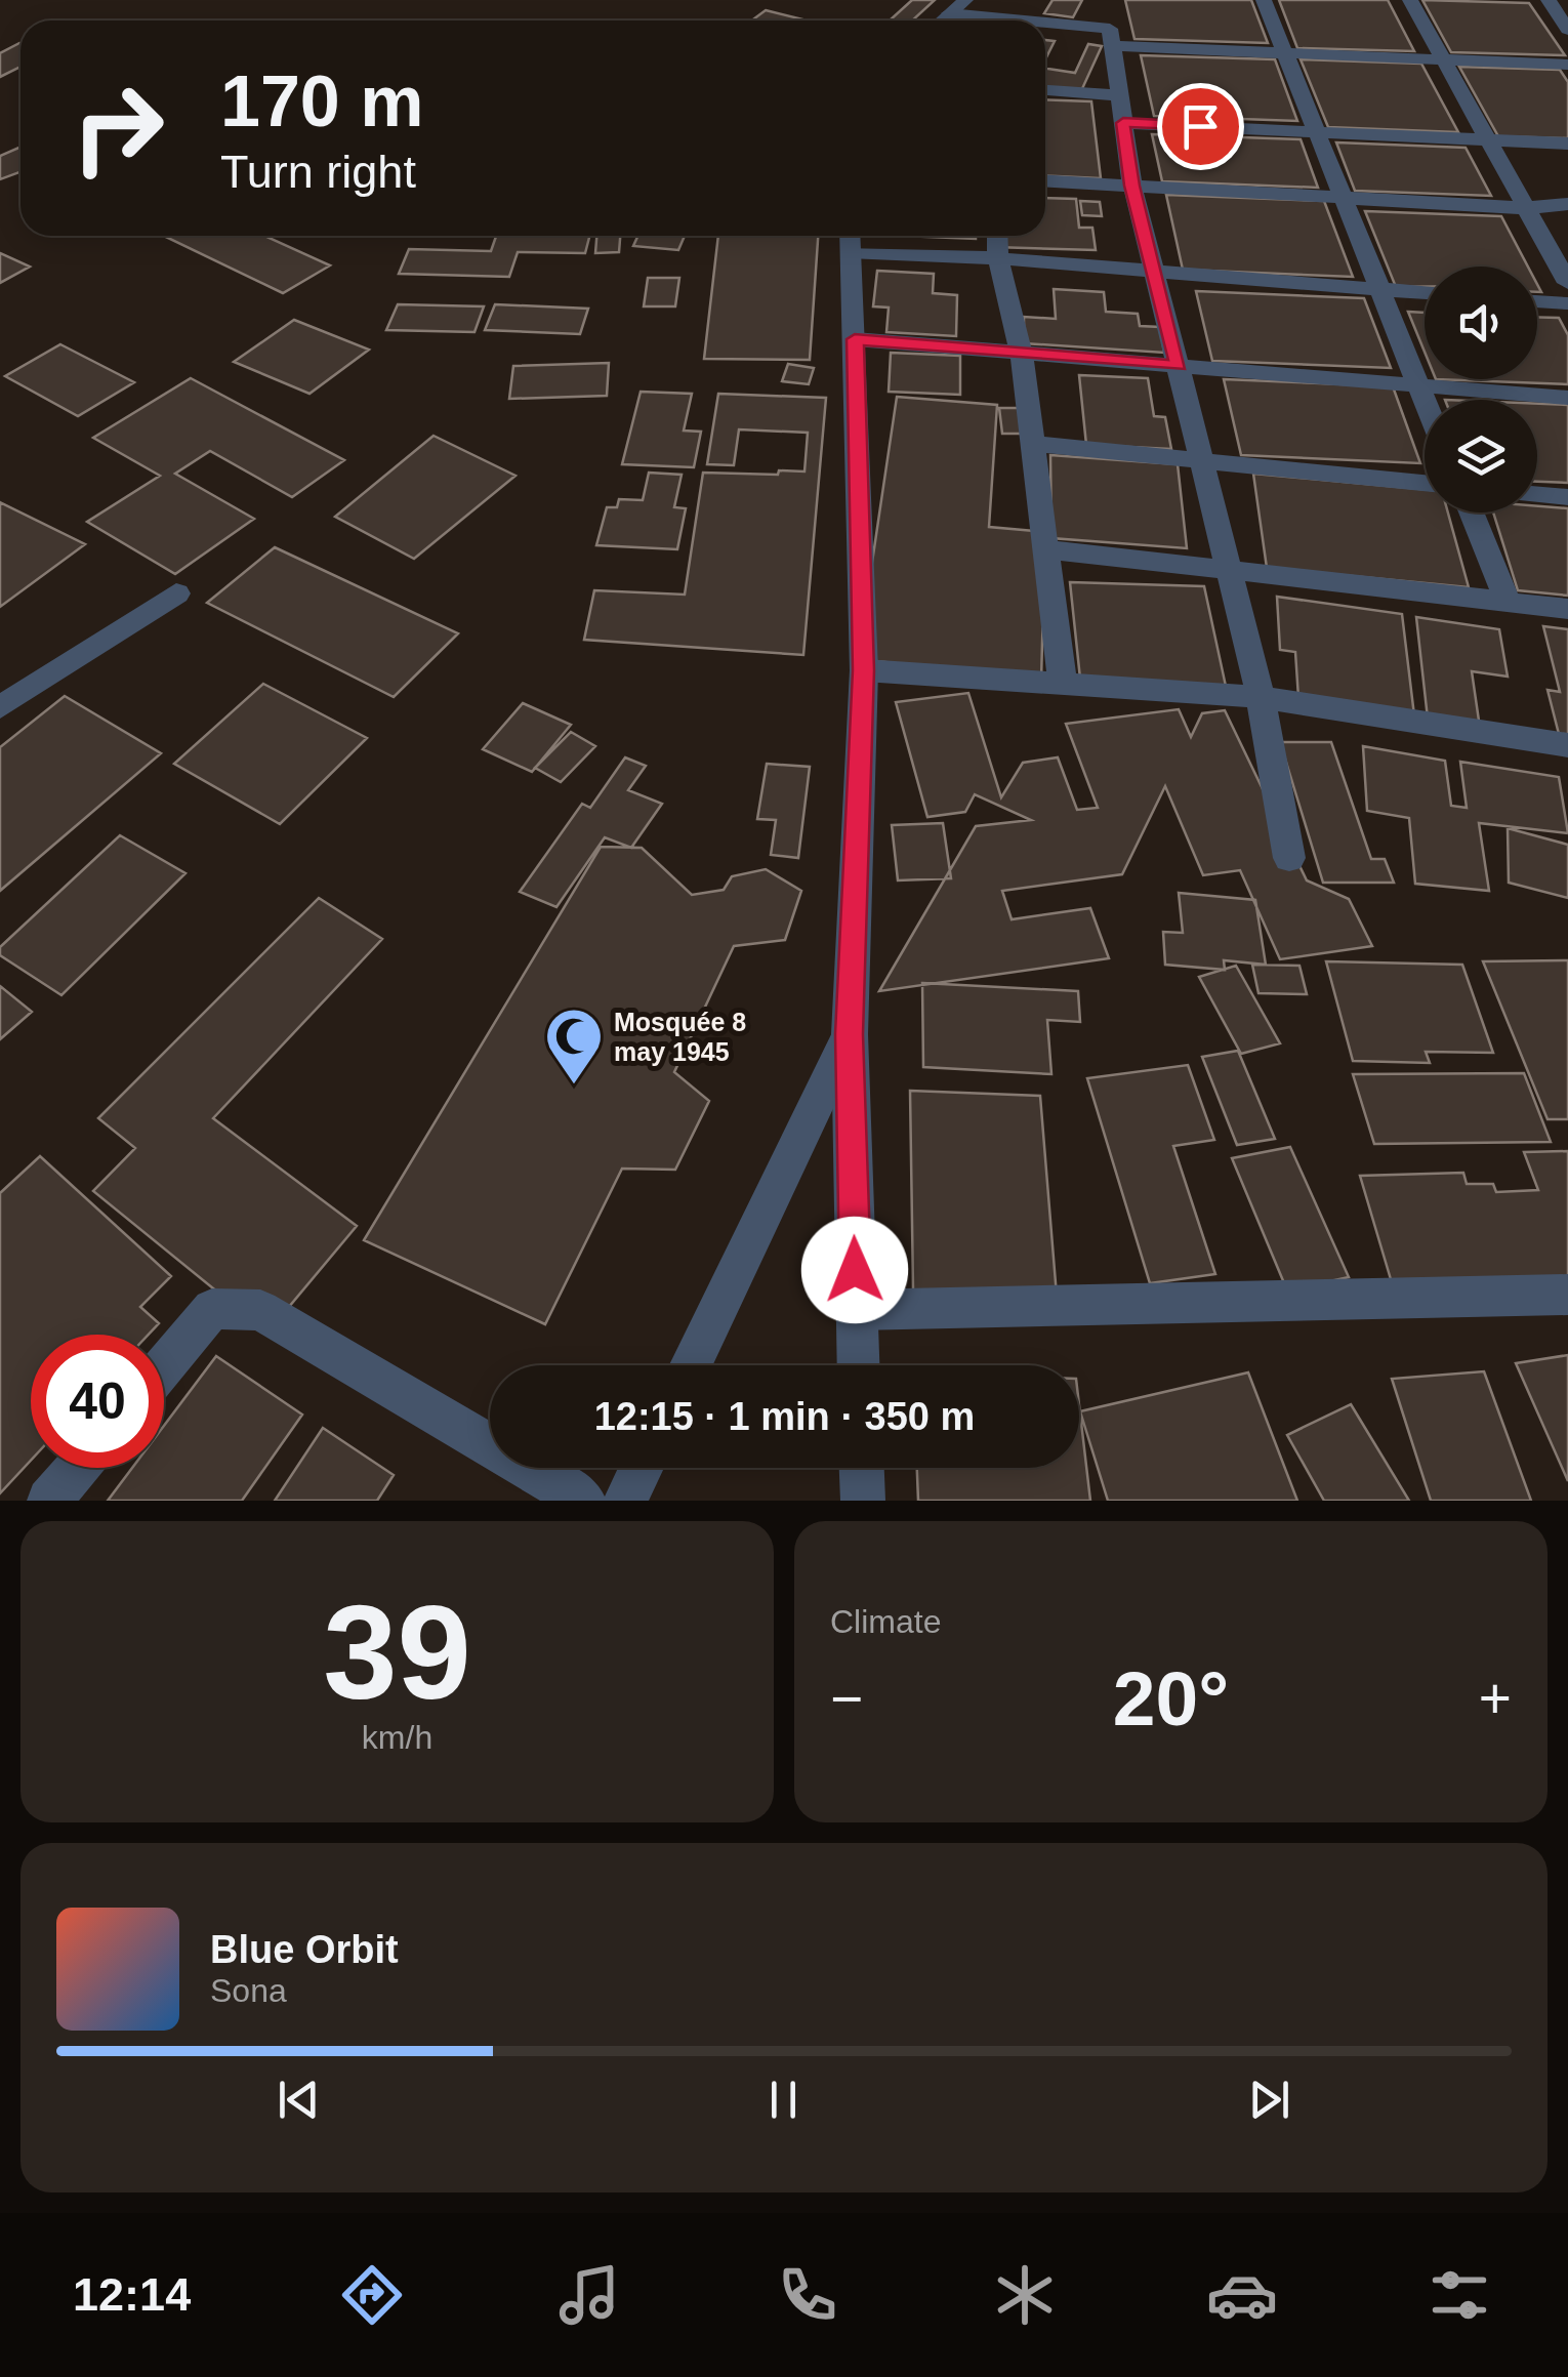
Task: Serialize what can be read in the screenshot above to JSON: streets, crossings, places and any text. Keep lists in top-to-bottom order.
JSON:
{
  "places": {
    "mosque": ["Mosquée 8 may 1945"]
  },
  "page": {
    "turn": ["170 m", "Turn right"],
    "limit": "40",
    "trip": "12:15 · 1 min · 350 m",
    "tile": [
      ["39", "km/h"],
      "Climate"
    ],
    "heat": ["−", "20°", "+"],
    "song": ["Blue Orbit", "Sona"],
    "tabs": "12:14"
  }
}
